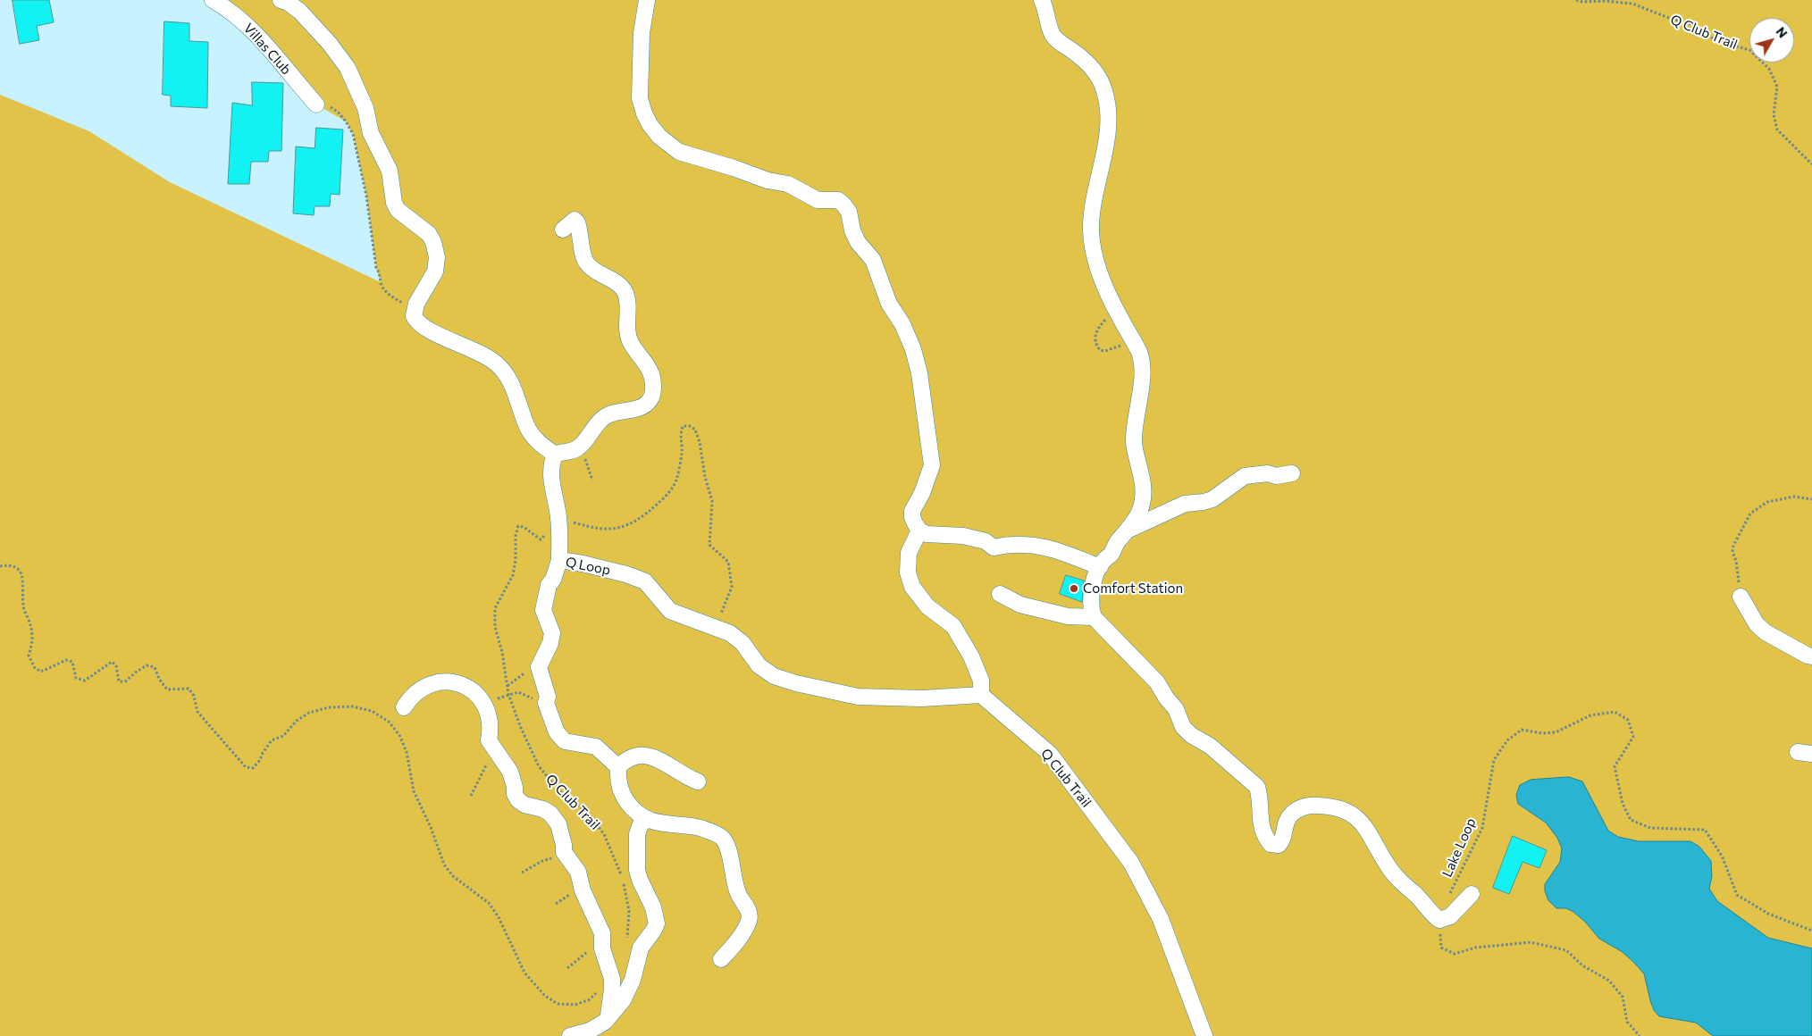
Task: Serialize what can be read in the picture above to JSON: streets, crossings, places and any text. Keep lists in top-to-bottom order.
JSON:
{
  "streets": {
    "street": ["Q Club Trail", "Villas Club", "Q Loop"],
    "path": ["Lake Loop"]
  },
  "crossings": [
    ["Q Club Trail", "Q Loop"]
  ],
  "places": ["Comfort Station"],
  "north": "top right"
}
